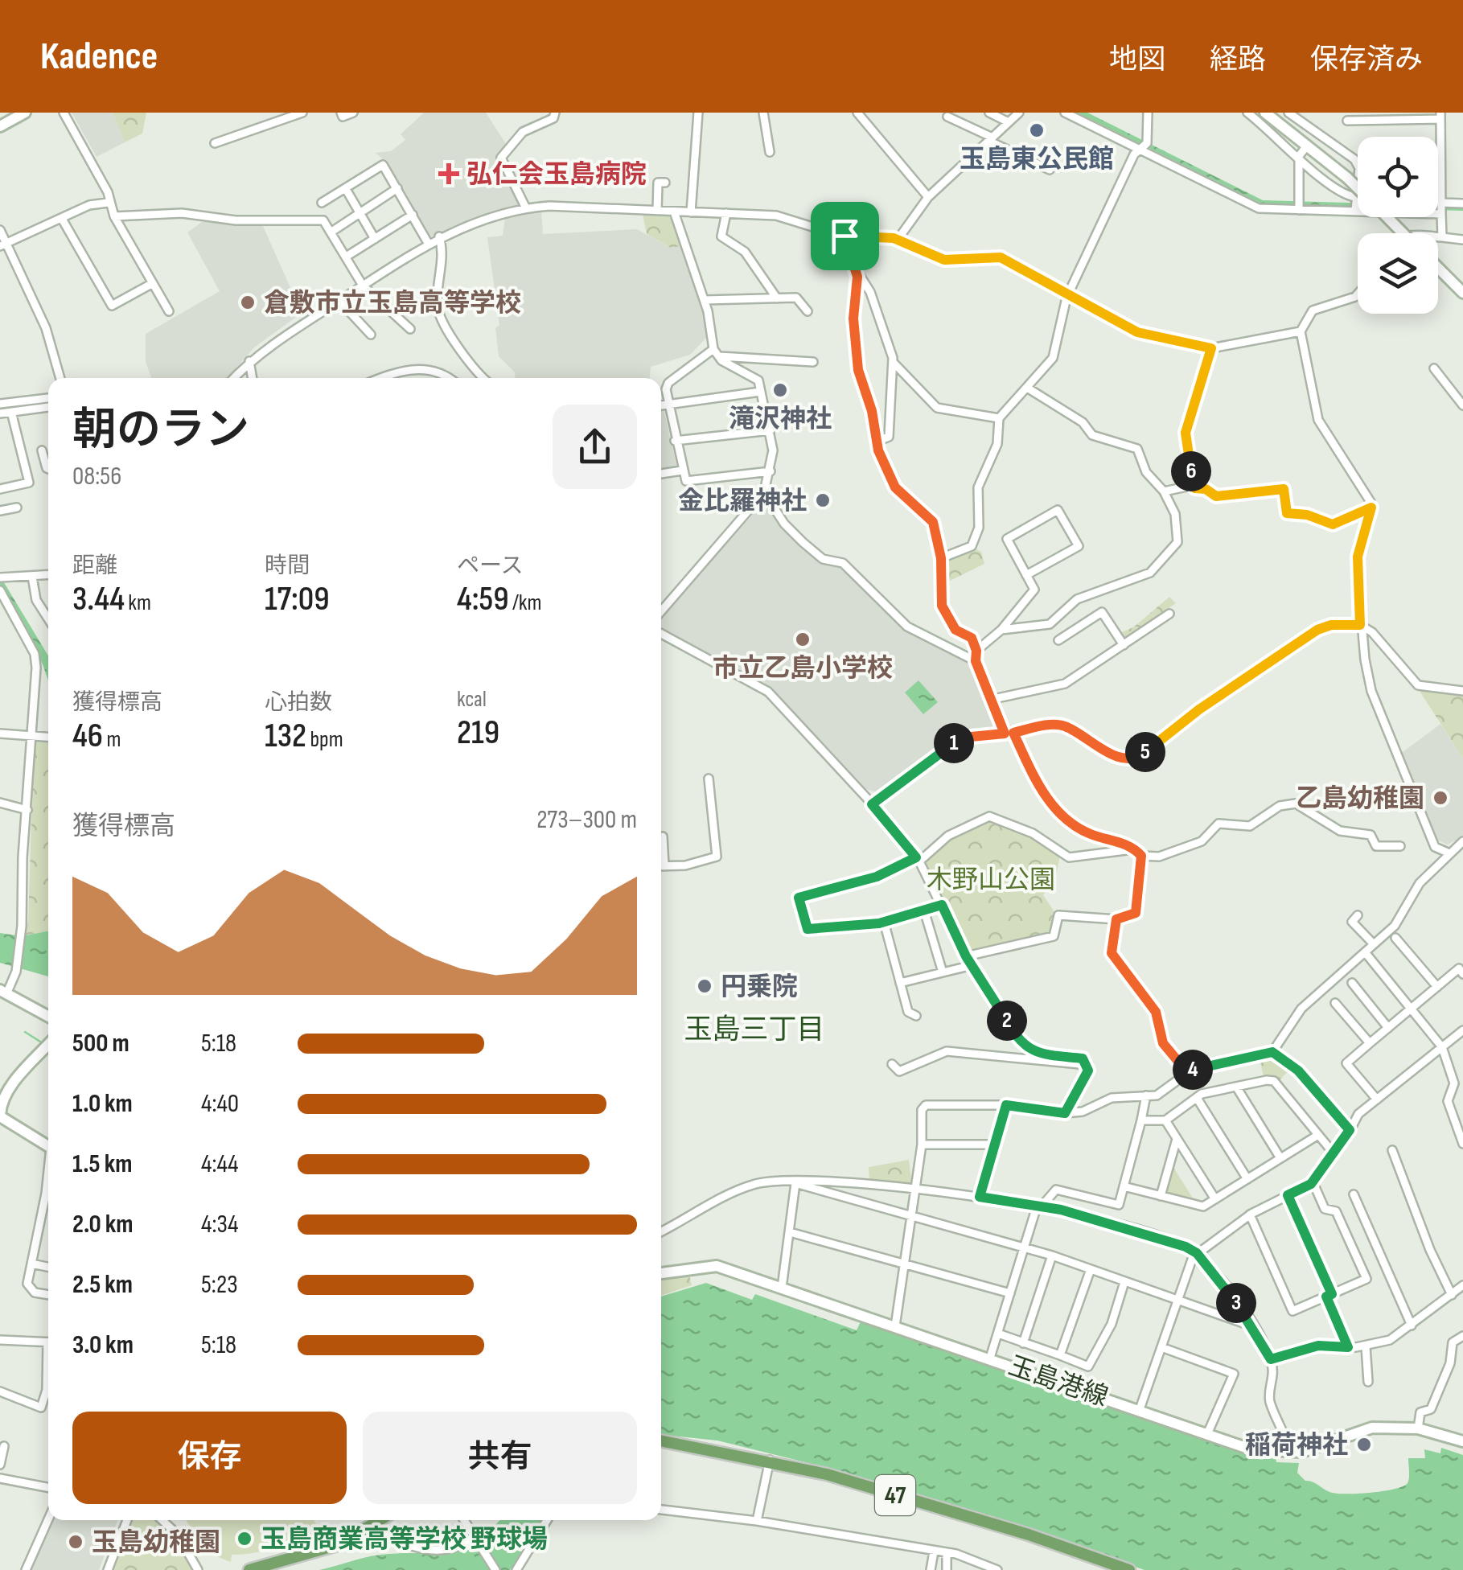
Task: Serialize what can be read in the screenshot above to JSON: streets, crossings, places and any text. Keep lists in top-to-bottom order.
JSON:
{
  "streets": {
    "main road": ["玉島港線", "47"]
  },
  "districts": ["玉島三丁目"],
  "parks": ["木野山公園"],
  "places": {
    "other": [
      "玉島東公民館",
      "倉敷市立玉島高等学校",
      "滝沢神社",
      "金比羅神社",
      "市立乙島小学校",
      "乙島幼稚園",
      "円乗院",
      "稲荷神社",
      "玉島商業高等学校 野球場",
      "玉島幼稚園"
    ],
    "health": ["弘仁会玉島病院"]
  },
  "page": {
    "header": "Kadence",
    "nav": ["地図", "経路", "保存済み"],
    "heading": ["朝のラン", "08:56"],
    "pins": [
      "6",
      "1",
      "5",
      "2",
      "4",
      "3"
    ],
    "stats": [
      ["距離", "3.44 km"],
      ["時間", "17:09"],
      ["ペース", "4:59 /km"],
      ["獲得標高", "46 m"],
      ["心拍数", "132 bpm"],
      ["kcal", "219"]
    ],
    "chart": ["獲得標高", "273–300 m"],
    "list": [
      {
        "name": "500 m",
        "note": "5:18"
      },
      {
        "name": "1.0 km",
        "note": "4:40"
      },
      {
        "name": "1.5 km",
        "note": "4:44"
      },
      {
        "name": "2.0 km",
        "note": "4:34"
      },
      {
        "name": "2.5 km",
        "note": "5:23"
      },
      {
        "name": "3.0 km",
        "note": "5:18"
      }
    ],
    "buttons": ["保存", "共有"]
  }
}
